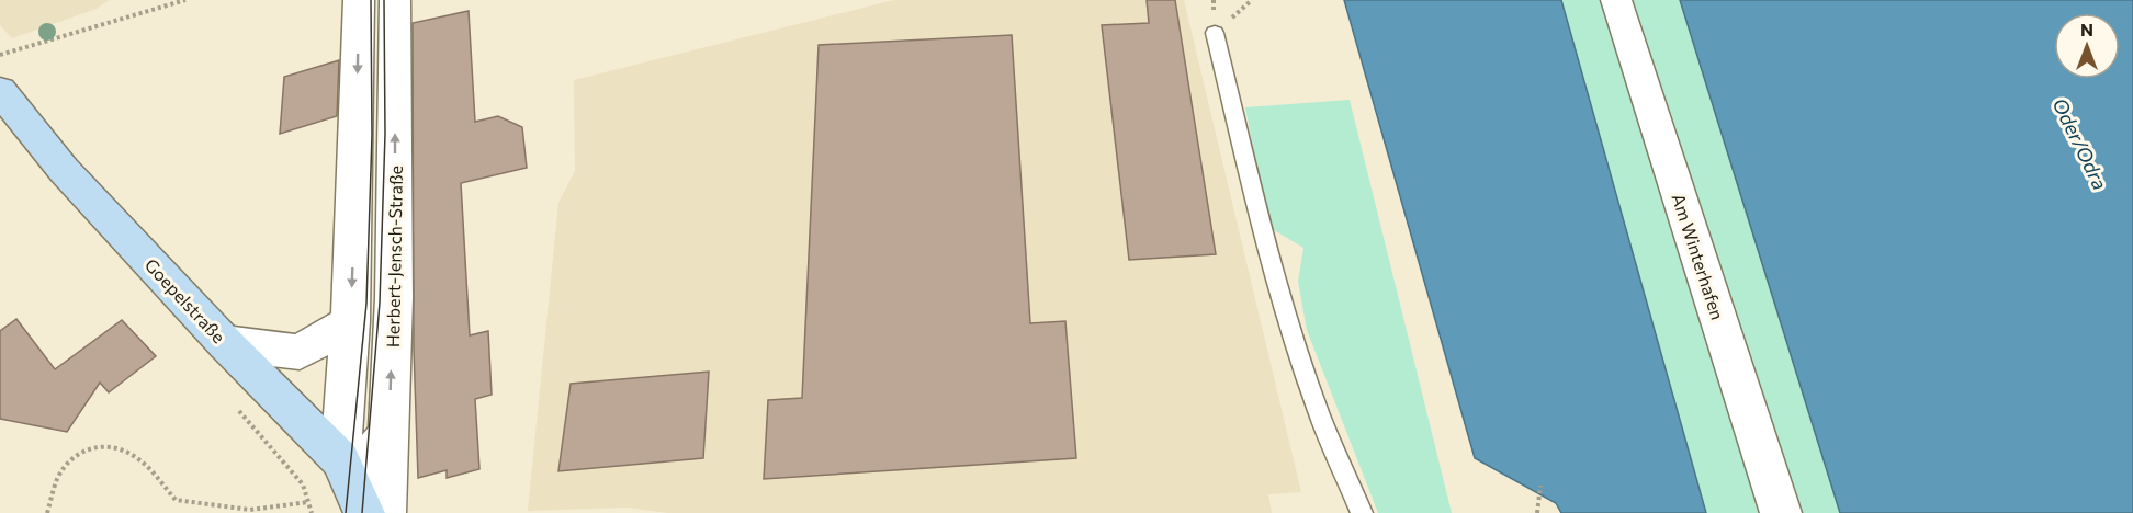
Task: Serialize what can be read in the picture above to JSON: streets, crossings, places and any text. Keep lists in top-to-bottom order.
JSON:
{
  "streets": {
    "street": ["Herbert-Jensch-Straße", "Am Winterhafen", "Goepelstraße"]
  },
  "water": ["Oder/Odra"],
  "north": "top"
}
